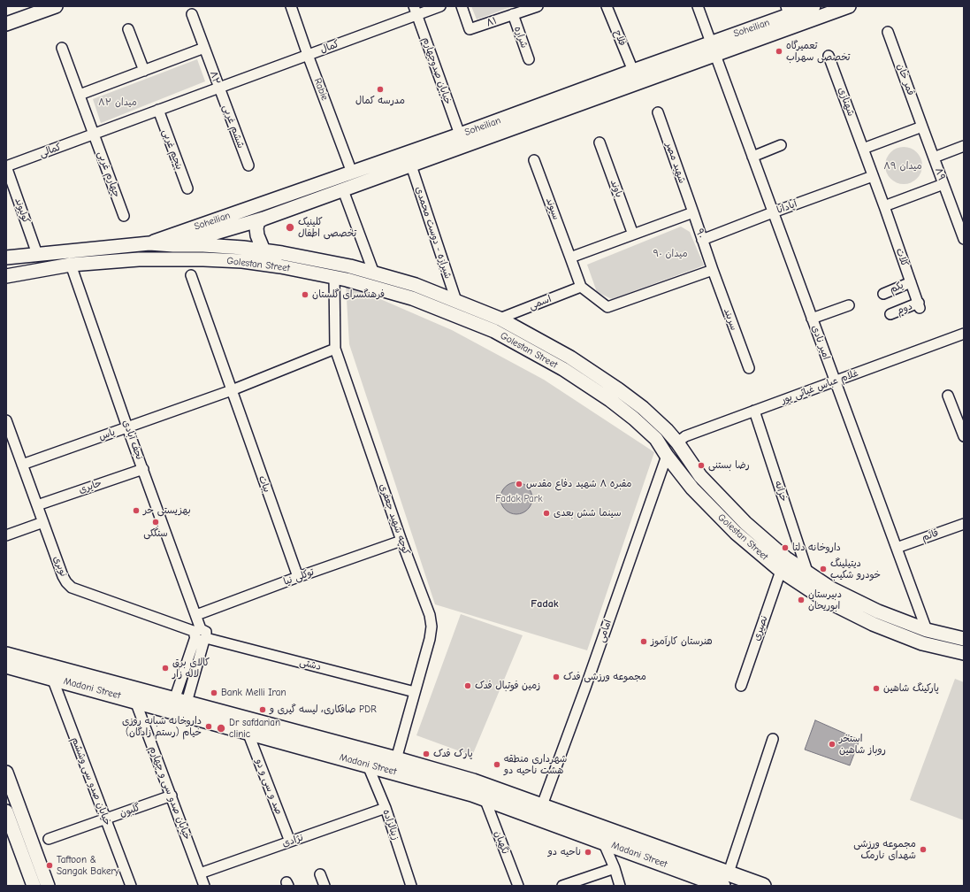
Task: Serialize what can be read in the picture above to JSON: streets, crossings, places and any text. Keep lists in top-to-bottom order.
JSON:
{
  "streets": {
    "main road": ["Soheilian", "Golestan Street", "Madani Street"],
    "street": [
      "۸۱",
      "شراره",
      "فلاح",
      "کمال",
      "خیابان صدوچهارم",
      "۸۲",
      "قمر خان",
      "Rabie",
      "شهنازی",
      "ششم غربی",
      "پنجم غربی",
      "کمالی",
      "شهید مصر",
      "چهارم غربی",
      "۸۹",
      "باوند",
      "آپادانا",
      "سیوند",
      "کولیوند",
      "شیرازه - دوست محمدی",
      "۹۰",
      "کلات",
      "یکم",
      "اسمی",
      "دوم",
      "سربند",
      "امیر نادی",
      "غلام عباس غیاثی ‌پور",
      "یاس",
      "نجف آبادی",
      "بیات",
      "حایری",
      "خزانه",
      "کوچه شهید جعفری",
      "قائم",
      "نوبری",
      "توکلی نیا",
      "نصیری",
      "امامی",
      "دشتی",
      "خیابان صدو سی وششم",
      "صد و سی و دو",
      "خیابان صدو سی و چهارم",
      "گلبون",
      "زینالزاده",
      "نژادی",
      "نگهبان"
    ]
  },
  "crossings": [
    ["۸۱", "شراره"],
    ["Soheilian", "فلاح"],
    ["Soheilian", "خیابان صدوچهارم"],
    ["Soheilian", "Rabie"],
    ["Soheilian", "شیرازه - دوست محمدی"],
    ["Soheilian", "Golestan Street"],
    ["Soheilian", "امیر نادی"],
    ["کمال", "خیابان صدوچهارم"],
    ["کمال", "۸۲"],
    ["کمال", "Rabie"],
    ["کمال", "ششم غربی"],
    ["۸۲", "ششم غربی"],
    ["۸۲", "پنجم غربی"],
    ["۸۲", "کمالی"],
    ["۸۲", "چهارم غربی"],
    ["قمر خان", "۸۹"],
    ["کمالی", "چهارم غربی"],
    ["کمالی", "کولیوند"],
    ["شهید مصر", "۹۰"],
    ["۸۹", "کلات"],
    ["آپادانا", "۹۰"],
    ["آپادانا", "امیر نادی"],
    ["کولیوند", "Golestan Street"],
    ["شیرازه - دوست محمدی", "Golestan Street"],
    ["۹۰", "سربند"],
    ["کلات", "یکم"],
    ["کلات", "دوم"],
    ["Golestan Street", "اسمی"],
    ["Golestan Street", "امیر نادی"],
    ["Golestan Street", "غلام عباس غیاثی ‌پور"],
    ["Golestan Street", "نجف آبادی"],
    ["Golestan Street", "خزانه"],
    ["Golestan Street", "کوچه شهید جعفری"],
    ["Golestan Street", "نصیری"],
    ["Golestan Street", "امامی"],
    ["امیر نادی", "غلام عباس غیاثی ‌پور"],
    ["امیر نادی", "قائم"],
    ["غلام عباس غیاثی ‌پور", "خزانه"],
    ["یاس", "نجف آبادی"],
    ["یاس", "بیات"],
    ["یاس", "نوبری"],
    ["نجف آبادی", "حایری"],
    ["نجف آبادی", "نوبری"],
    ["نجف آبادی", "توکلی نیا"],
    ["نجف آبادی", "دشتی"],
    ["بیات", "توکلی نیا"],
    ["حایری", "نوبری"],
    ["کوچه شهید جعفری", "توکلی نیا"],
    ["کوچه شهید جعفری", "دشتی"],
    ["کوچه شهید جعفری", "Madani Street"],
    ["نوبری", "دشتی"],
    ["امامی", "Madani Street"],
    ["Madani Street", "خیابان صدو سی وششم"],
    ["Madani Street", "صد و سی و دو"],
    ["Madani Street", "خیابان صدو سی و چهارم"],
    ["Madani Street", "زینالزاده"],
    ["Madani Street", "نگهبان"],
    ["خیابان صدو سی وششم", "گلبون"],
    ["صد و سی و دو", "نژادی"],
    ["خیابان صدو سی و چهارم", "گلبون"],
    ["خیابان صدو سی و چهارم", "نژادی"],
    ["زینالزاده", "نژادی"]
  ],
  "districts": ["Fadak"],
  "parks": [
    "میدان ۸۲",
    "میدان ۸۹",
    "میدان ۹۰",
    "Fadak Park"
  ],
  "places": [
    "تعمیرگاه تخصصی سهراب",
    "مدرسه کمال",
    "کلینیک تخصصی اطفال",
    "فرهنگسرای گلستان",
    "رضا بستنی",
    "مقبره ۸ شهید دفاع مقدس",
    "بهزیستی حر",
    "سینما شش بعدی",
    "سنگکی",
    "داروخانه دلتا",
    "دیتیلینگ خودرو شکیب",
    "دبیرستان ابوریحان",
    "هنرستان کارآموز",
    "کالای برق لاله زار",
    "مجموعه ورزشی فدک",
    "زمین فوتبال فدک",
    "پارکینگ شاهین",
    "Bank Melli Iran",
    "صافکاری، لیسه گیری و PDR",
    "داروخانه شبانه روزی خیام (رستم زادگان)",
    "Dr safdarian clinic",
    "استخر روباز شاهین",
    "پارک فدک",
    "شهرداری منطقه هشت ناحیه دو",
    "مجموعه ورزشی شهدای نارمک",
    "ناحیه دو",
    "Taftoon & Sangak Bakery"
  ]
}
